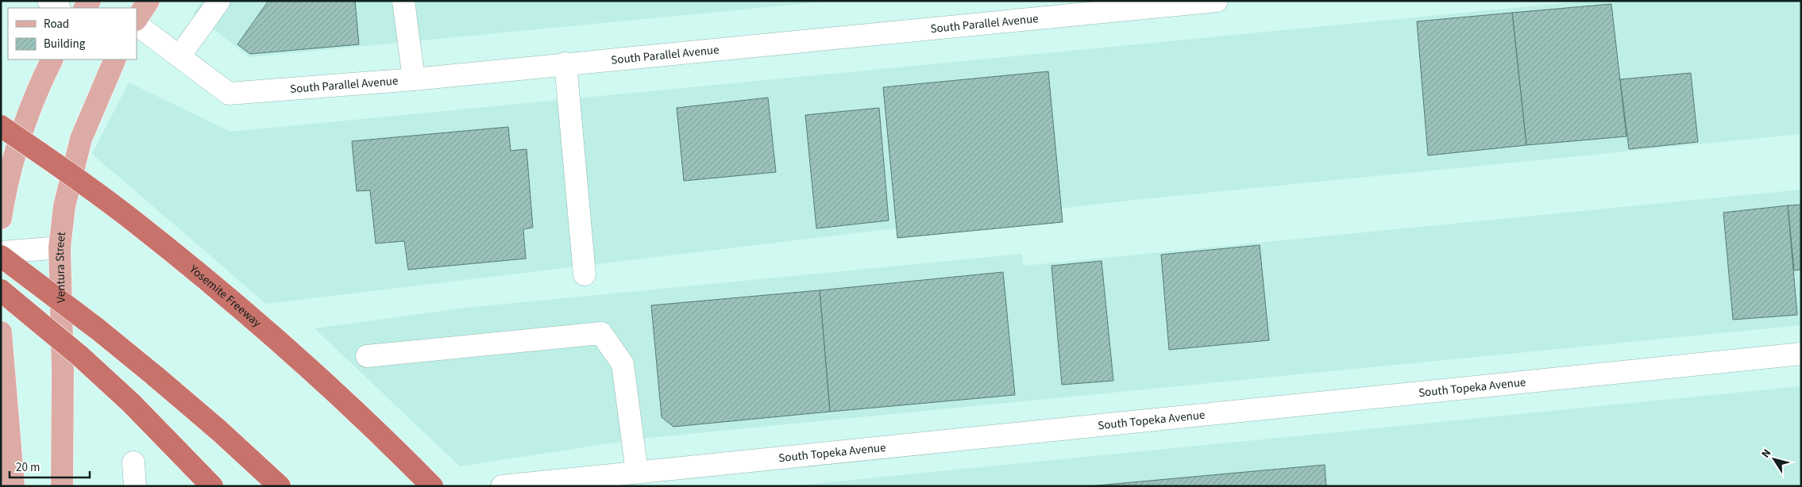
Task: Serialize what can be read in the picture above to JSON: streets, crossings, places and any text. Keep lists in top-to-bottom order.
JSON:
{
  "streets": {
    "highway": ["Yosemite Freeway"],
    "main road": ["Ventura Street"],
    "street": ["South Parallel Avenue", "South Topeka Avenue"]
  },
  "legend": ["Road", "Building"],
  "scale_bar": "20 m",
  "north": "top left"
}
